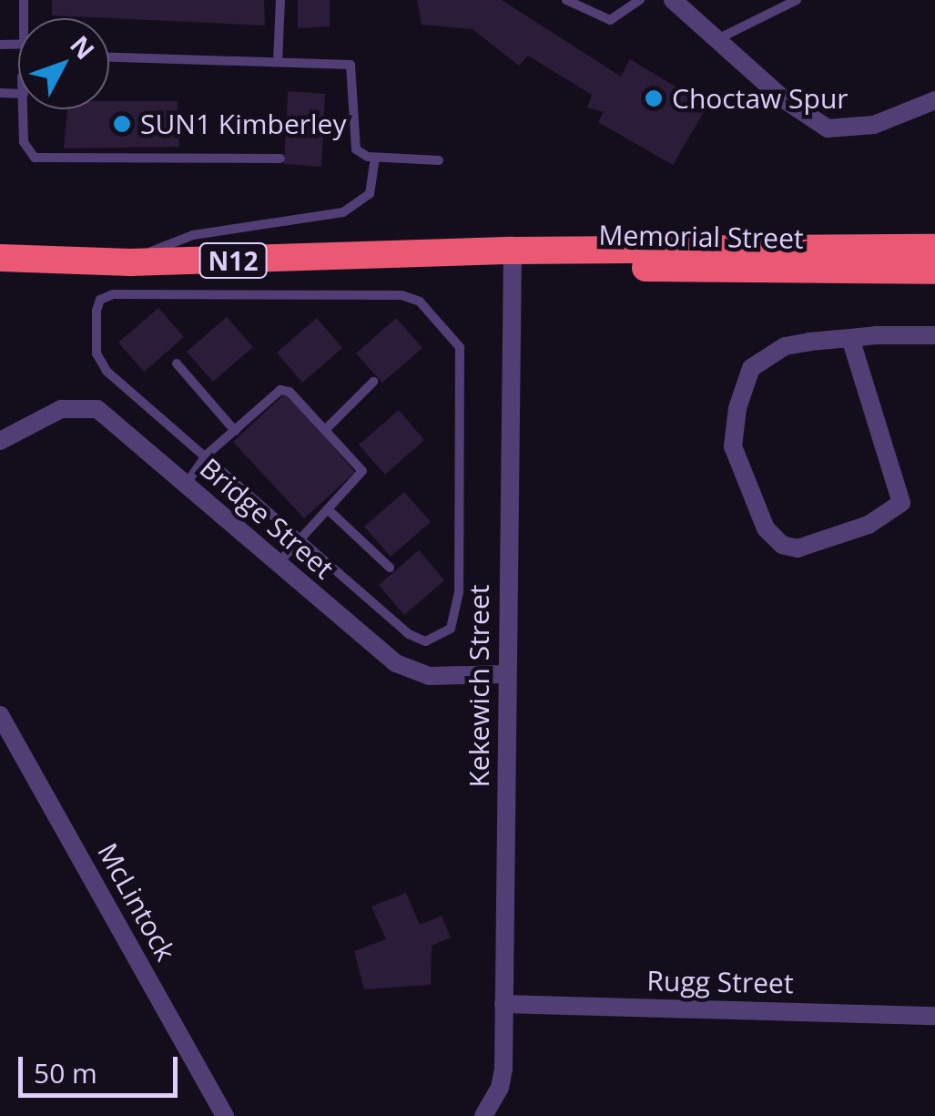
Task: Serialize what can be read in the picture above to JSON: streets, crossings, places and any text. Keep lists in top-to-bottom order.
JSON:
{
  "streets": {
    "highway": ["Memorial Street", "N12"],
    "street": [
      "Bridge Street",
      "Kekewich Street",
      "McLintock",
      "Rugg Street"
    ]
  },
  "crossings": [
    ["Memorial Street", "Kekewich Street"],
    ["Bridge Street", "Kekewich Street"],
    ["Kekewich Street", "Rugg Street"]
  ],
  "places": ["Choctaw Spur", "SUN1 Kimberley"],
  "scale_bar": "50 m",
  "north": "top right"
}
